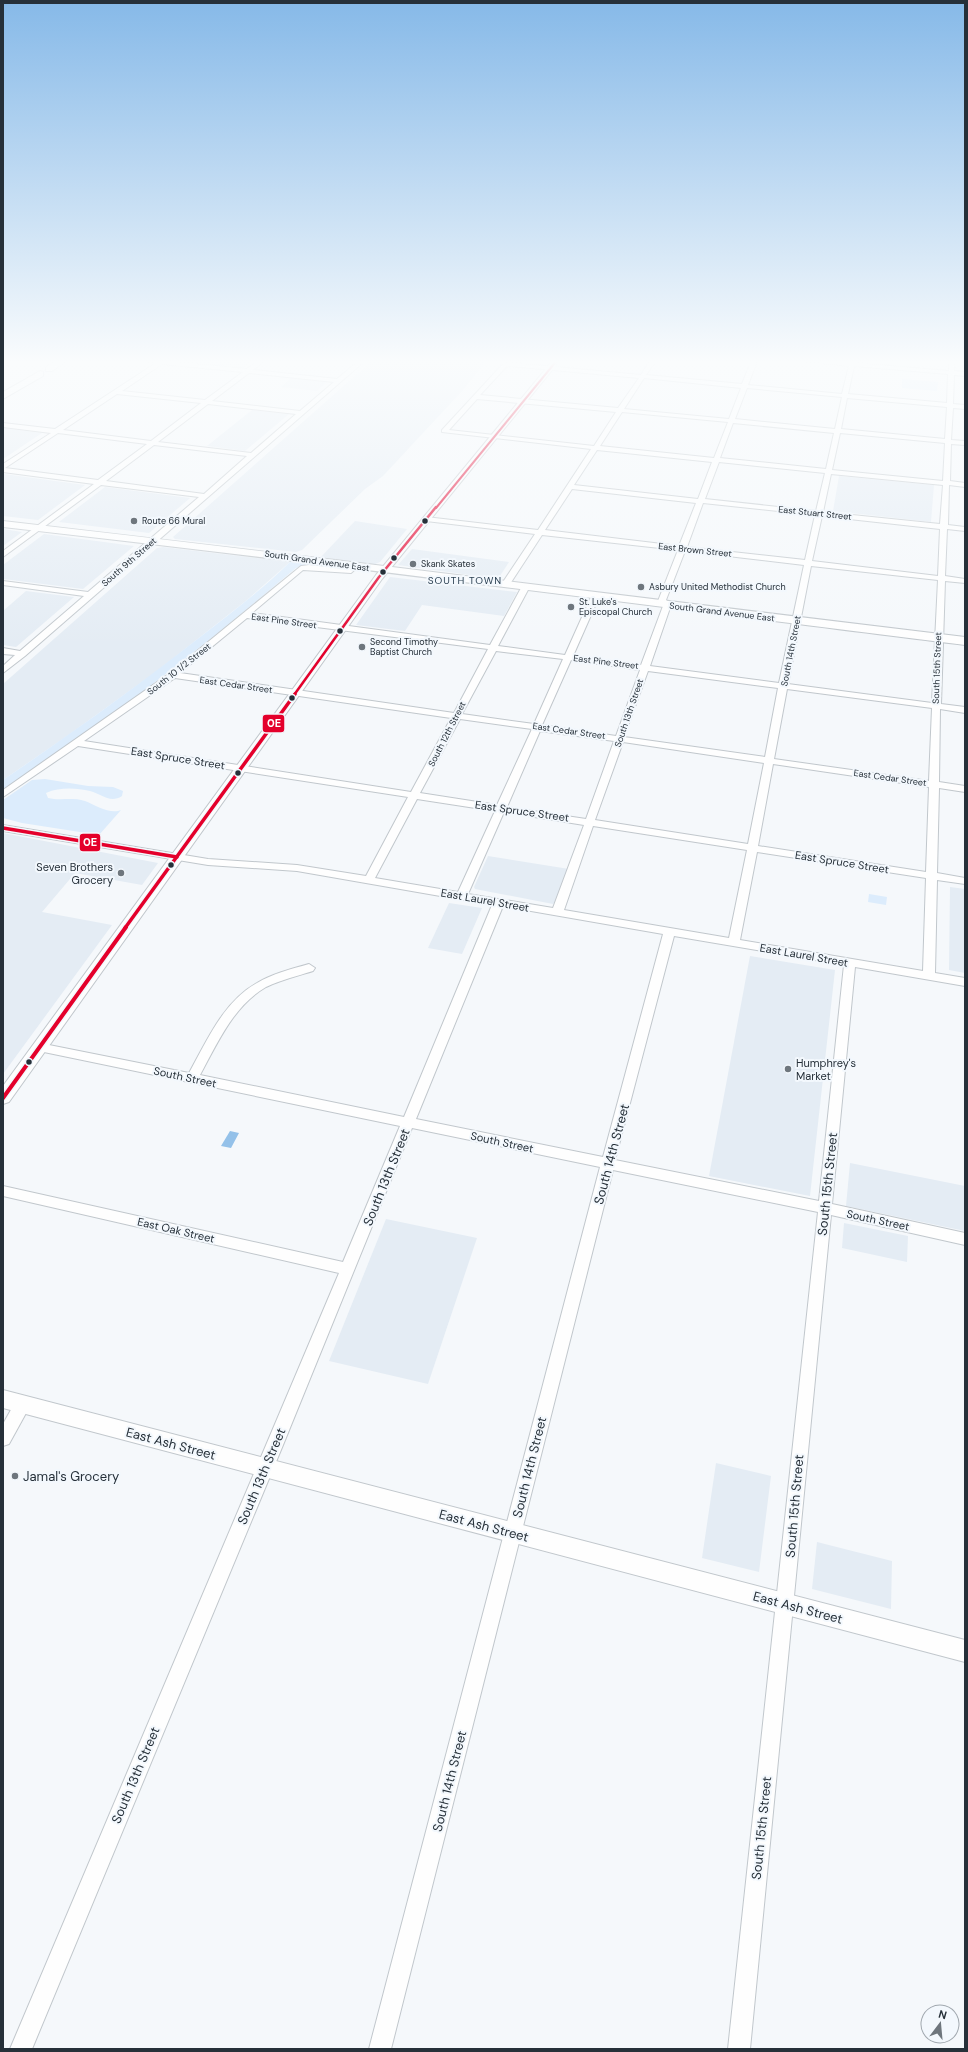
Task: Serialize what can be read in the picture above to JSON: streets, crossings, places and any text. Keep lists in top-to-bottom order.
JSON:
{
  "streets": {
    "main road": ["South Grand Avenue East"],
    "street": [
      "East Stuart Street",
      "East Brown Street",
      "South 9th Street",
      "East Pine Street",
      "South 14th Street",
      "South 15th Street",
      "South 10 1/2 Street",
      "East Cedar Street",
      "South 13th Street",
      "South 12th Street",
      "East Spruce Street",
      "East Laurel Street",
      "South Street",
      "East Oak Street",
      "East Ash Street"
    ]
  },
  "crossings": [
    ["East Stuart Street", "South 14th Street"],
    ["East Stuart Street", "South 15th Street"],
    ["East Stuart Street", "South 13th Street"],
    ["East Brown Street", "South 14th Street"],
    ["East Brown Street", "South 15th Street"],
    ["East Brown Street", "South 13th Street"],
    ["South Grand Avenue East", "South 9th Street"],
    ["South Grand Avenue East", "South 14th Street"],
    ["South Grand Avenue East", "South 15th Street"],
    ["South Grand Avenue East", "South 10 1/2 Street"],
    ["South Grand Avenue East", "South 13th Street"],
    ["South Grand Avenue East", "South 12th Street"],
    ["East Pine Street", "South 14th Street"],
    ["East Pine Street", "South 15th Street"],
    ["East Pine Street", "South 10 1/2 Street"],
    ["East Pine Street", "South 13th Street"],
    ["East Pine Street", "South 12th Street"],
    ["South 14th Street", "East Cedar Street"],
    ["South 14th Street", "East Spruce Street"],
    ["South 14th Street", "East Laurel Street"],
    ["South 14th Street", "South Street"],
    ["South 14th Street", "East Ash Street"],
    ["South 15th Street", "East Cedar Street"],
    ["South 15th Street", "East Spruce Street"],
    ["South 15th Street", "East Laurel Street"],
    ["South 15th Street", "South Street"],
    ["South 15th Street", "East Ash Street"],
    ["South 10 1/2 Street", "East Cedar Street"],
    ["South 10 1/2 Street", "East Spruce Street"],
    ["East Cedar Street", "South 13th Street"],
    ["East Cedar Street", "South 12th Street"],
    ["South 13th Street", "East Spruce Street"],
    ["South 13th Street", "East Laurel Street"],
    ["South 13th Street", "South Street"],
    ["South 13th Street", "East Oak Street"],
    ["South 13th Street", "East Ash Street"],
    ["South 12th Street", "East Spruce Street"],
    ["South 12th Street", "East Laurel Street"]
  ],
  "districts": ["SOUTH TOWN"],
  "places": [
    "Route 66 Mural",
    "Skank Skates",
    "Asbury United Methodist Church",
    "St. Luke's Episcopal Church",
    "Second Timothy Baptist Church",
    "Seven Brothers Grocery",
    "Humphrey's Market",
    "Jamal's Grocery"
  ],
  "lines": ["transit line 0E"],
  "north": "top"
}
